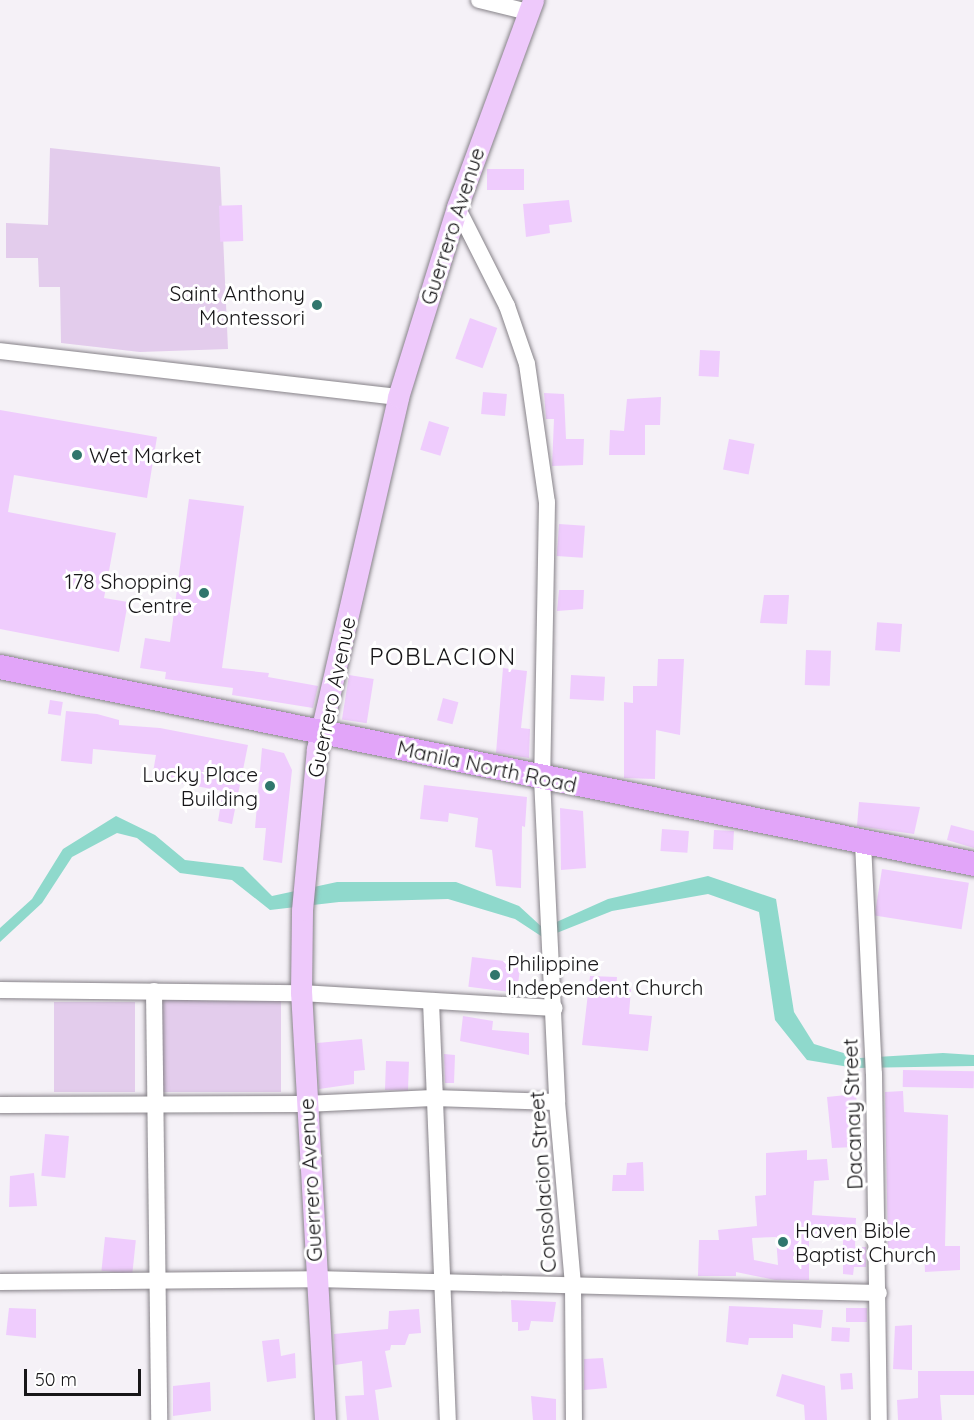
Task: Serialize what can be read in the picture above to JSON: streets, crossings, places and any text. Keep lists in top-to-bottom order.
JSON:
{
  "streets": {
    "highway": ["Manila North Road"],
    "main road": ["Guerrero Avenue"],
    "street": ["Dacanay Street", "Consolacion Street"]
  },
  "crossings": [
    ["Guerrero Avenue", "Manila North Road"],
    ["Guerrero Avenue", "Consolacion Street"],
    ["Manila North Road", "Dacanay Street"],
    ["Manila North Road", "Consolacion Street"]
  ],
  "districts": ["POBLACION"],
  "places": [
    "Saint Anthony Montessori",
    "Wet Market",
    "178 Shopping Centre",
    "Lucky Place Building",
    "Philippine Independent Church",
    "Haven Bible Baptist Church"
  ],
  "scale_bar": "50 m"
}
